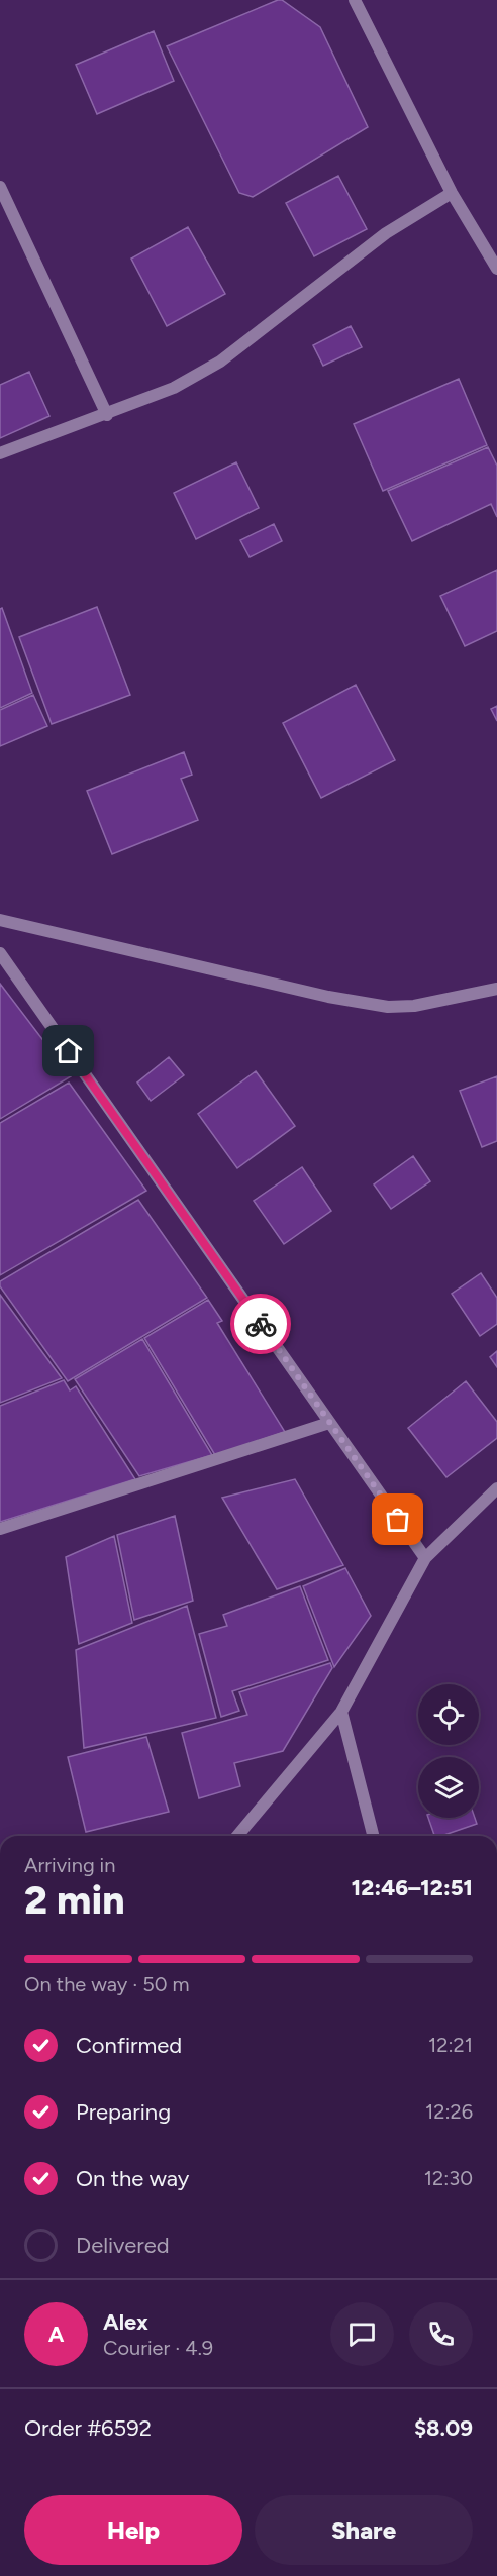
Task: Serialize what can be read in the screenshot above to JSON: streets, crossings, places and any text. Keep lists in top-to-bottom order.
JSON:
{
  "page": {
    "heading": ["2 min", "Arriving in", "12:46–12:51"],
    "panel": [
      "Alex",
      "Courier · 4.9",
      "Order #6592",
      "$8.09"
    ],
    "bar": "On the way · 50 m",
    "list": [
      ["Confirmed", "12:21"],
      ["Preparing", "12:26"],
      ["On the way", "12:30"],
      "Delivered"
    ],
    "round": "A",
    "buttons": ["Help", "Share"]
  }
}
